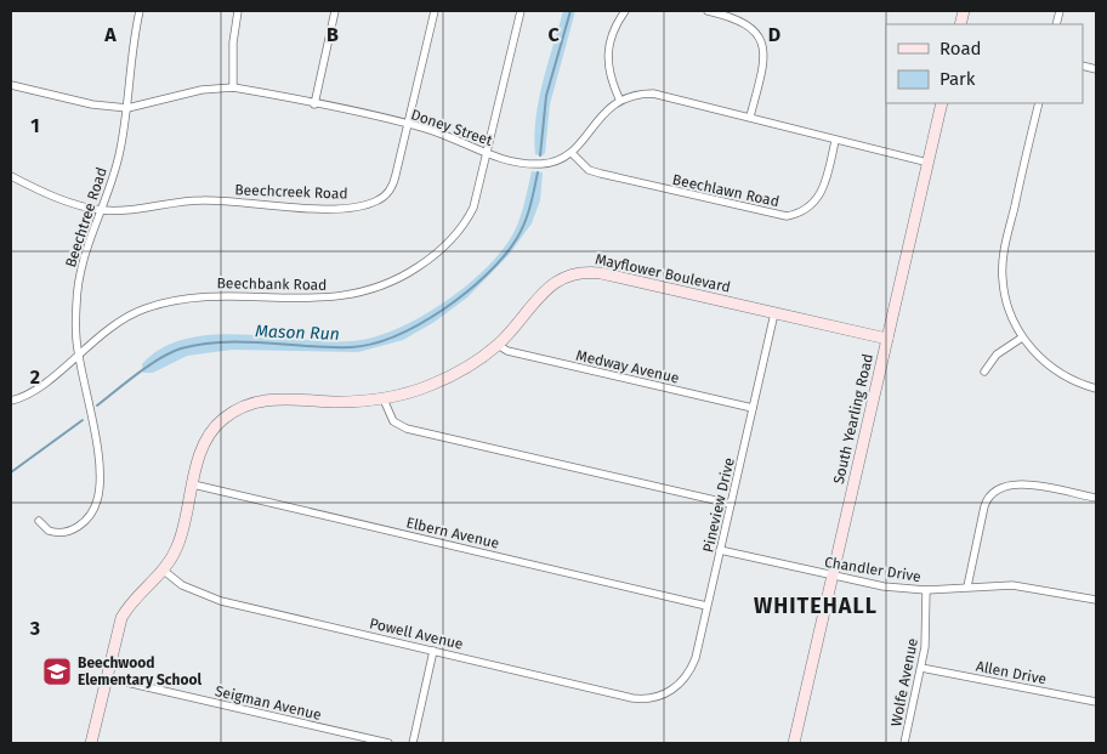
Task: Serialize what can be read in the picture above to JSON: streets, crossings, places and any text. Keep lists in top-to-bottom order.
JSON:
{
  "streets": {
    "street": [
      "Doney Street",
      "Beechlawn Road",
      "Beechcreek Road",
      "Beechtree Road",
      "Mayflower Boulevard",
      "Beechbank Road",
      "Medway Avenue",
      "South Yearling Road",
      "Pineview Drive",
      "Elbern Avenue",
      "Chandler Drive",
      "Powell Avenue",
      "Allen Drive",
      "Wolfe Avenue",
      "Seigman Avenue"
    ]
  },
  "crossings": [
    ["Doney Street", "Beechlawn Road"],
    ["Doney Street", "Beechcreek Road"],
    ["Doney Street", "Beechtree Road"],
    ["Doney Street", "Beechbank Road"],
    ["Beechcreek Road", "Beechtree Road"],
    ["Beechtree Road", "Beechbank Road"],
    ["Mayflower Boulevard", "Medway Avenue"],
    ["Mayflower Boulevard", "South Yearling Road"],
    ["Mayflower Boulevard", "Pineview Drive"],
    ["Mayflower Boulevard", "Elbern Avenue"],
    ["Mayflower Boulevard", "Powell Avenue"],
    ["Mayflower Boulevard", "Seigman Avenue"],
    ["Medway Avenue", "Pineview Drive"],
    ["South Yearling Road", "Chandler Drive"],
    ["Pineview Drive", "Elbern Avenue"],
    ["Pineview Drive", "Chandler Drive"],
    ["Pineview Drive", "Powell Avenue"],
    ["Chandler Drive", "Wolfe Avenue"],
    ["Allen Drive", "Wolfe Avenue"]
  ],
  "districts": ["WHITEHALL"],
  "water": ["Mason Run"],
  "places": {
    "school or university": ["Beechwood Elementary School"]
  },
  "legend": ["Road", "Park"],
  "grid": {
    "columns": [
      "A",
      "B",
      "C",
      "D"
    ],
    "rows": ["1", "2", "3"]
  }
}
